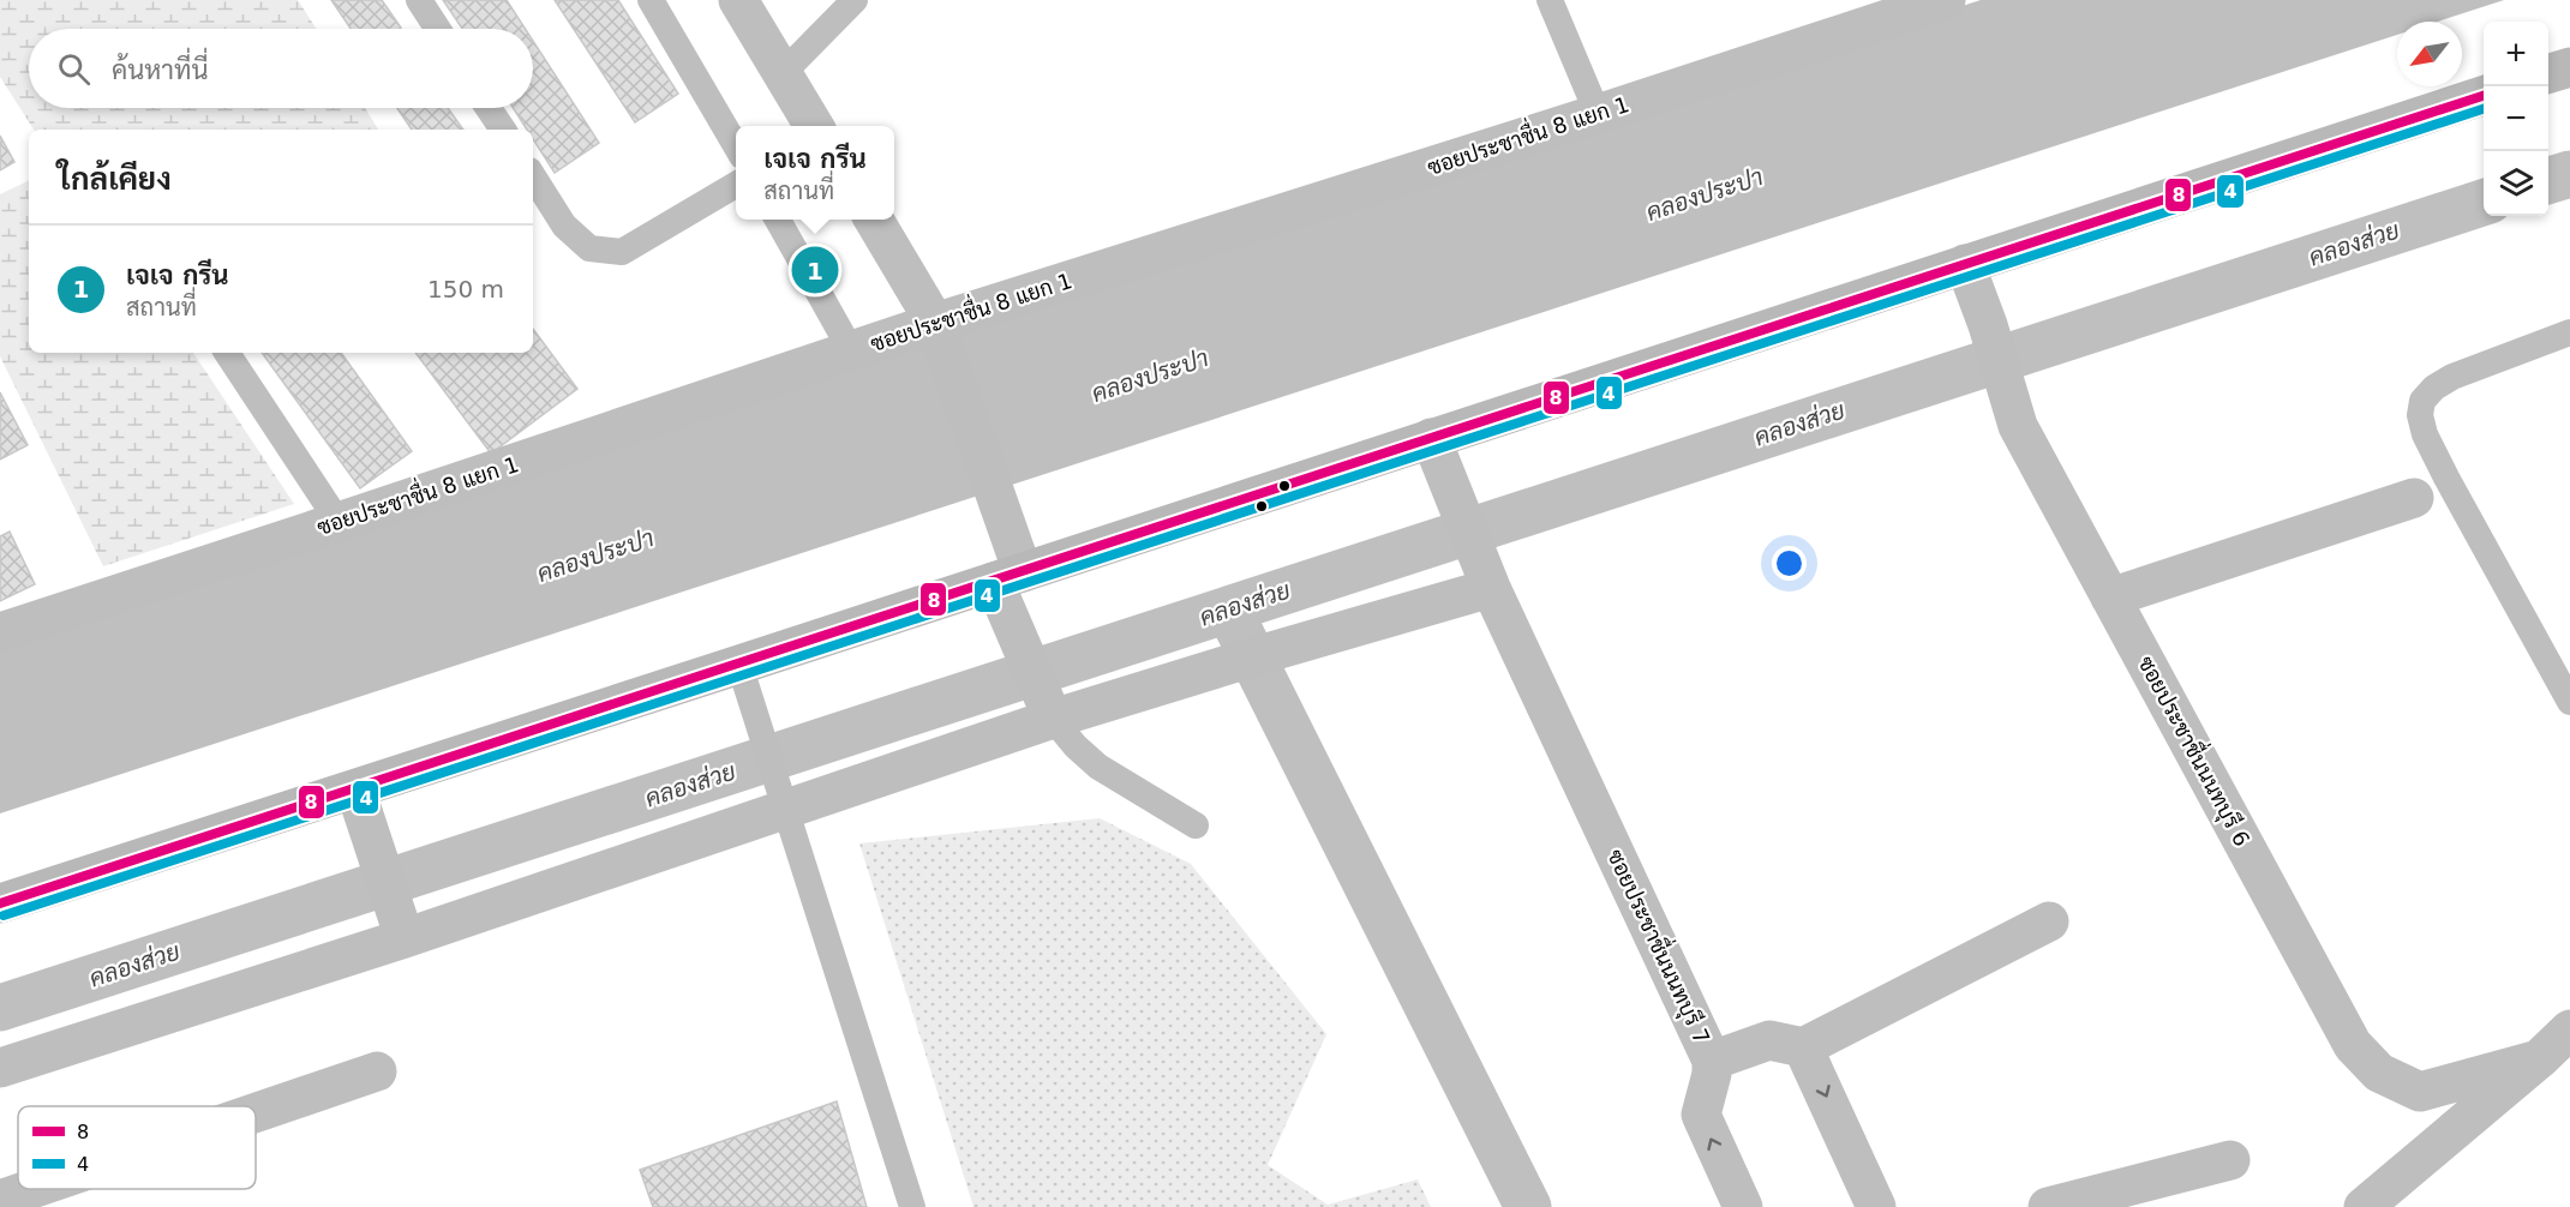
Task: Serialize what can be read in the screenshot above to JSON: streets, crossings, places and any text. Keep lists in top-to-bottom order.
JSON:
{
  "streets": {
    "street": ["ซอยประชาชื่น 8 แยก 1", "ซอยประชาชื่นนนทบุรี 6", "ซอยประชาชื่นนนทบุรี 7"]
  },
  "water": ["คลองประปา", "คลองส่วย"],
  "lines": ["transit line 8", "transit line 4"],
  "legend": ["8", "4"],
  "north": "bottom left",
  "page": {
    "map_buttons": ["+", "−"],
    "search": "ค้นหาที่นี่",
    "popup": ["เจเจ กรีน", "สถานที่"],
    "heading": "ใกล้เคียง",
    "list": [
      {
        "mark": "1",
        "name": "เจเจ กรีน",
        "note": "สถานที่",
        "value": "150 m"
      }
    ],
    "pins": "1"
  }
}
